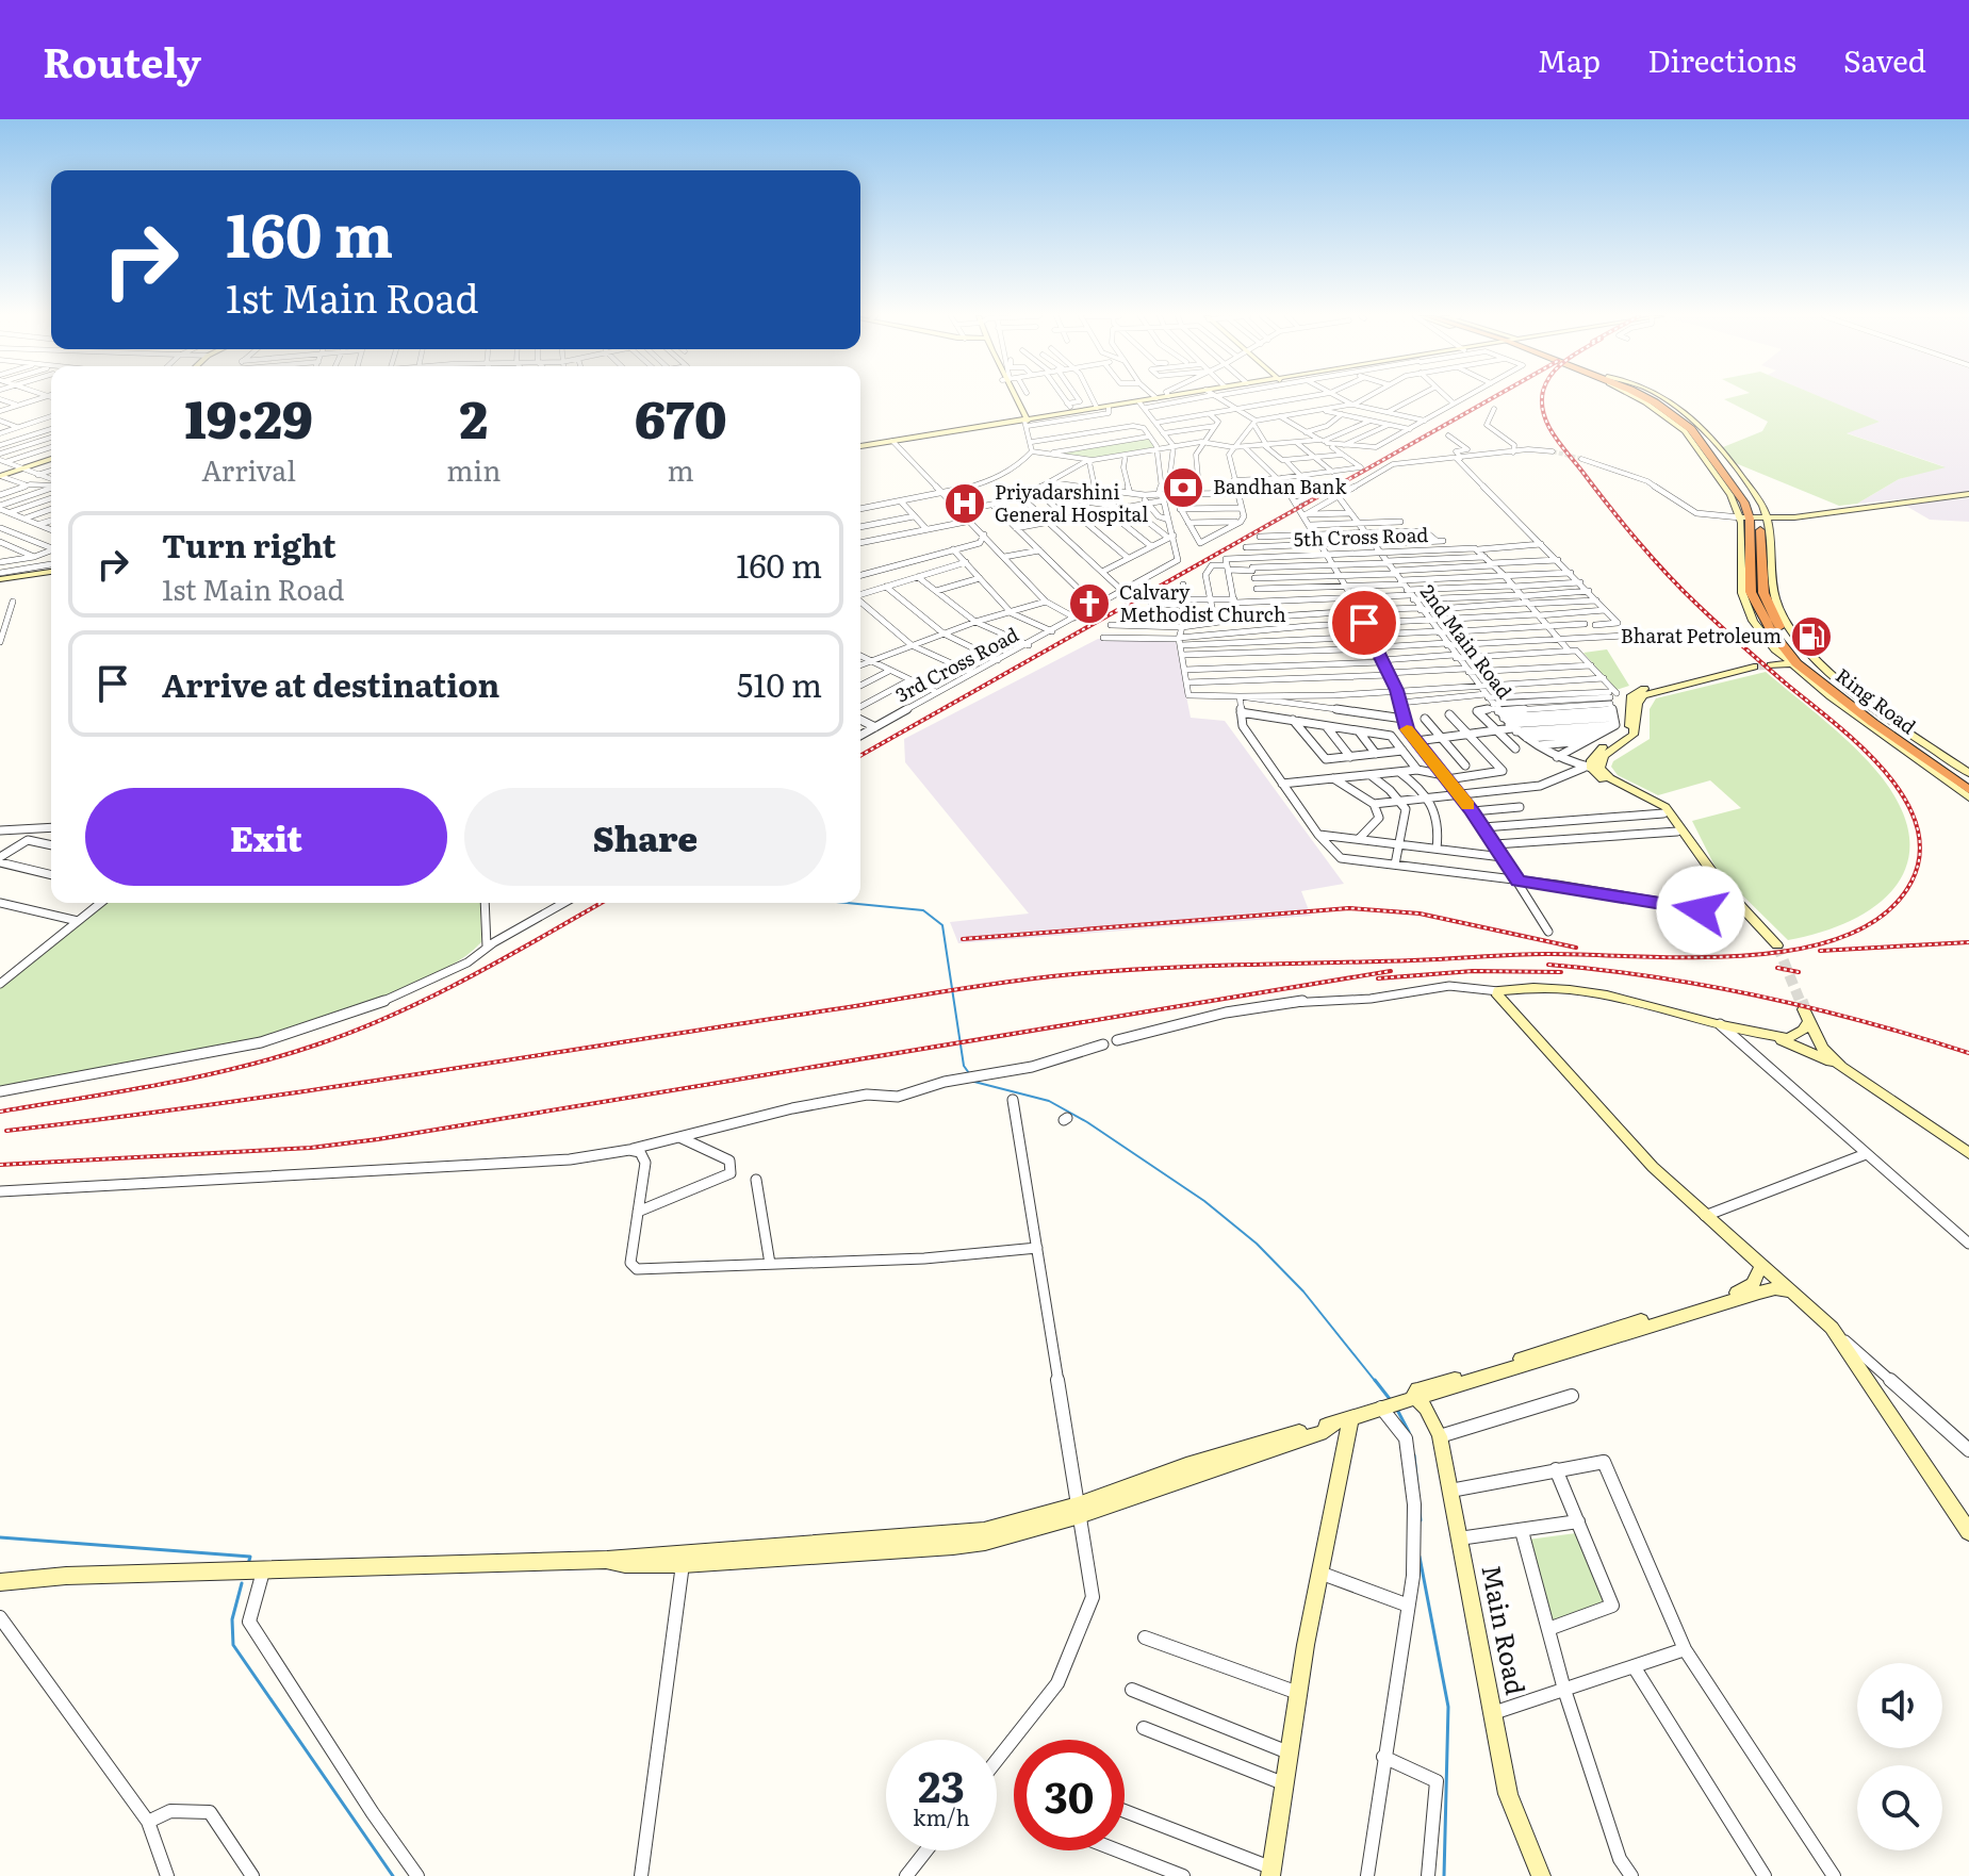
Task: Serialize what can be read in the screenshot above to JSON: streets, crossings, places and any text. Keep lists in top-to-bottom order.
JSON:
{
  "streets": {
    "highway": ["Ring Road"],
    "street": [
      "5th Cross Road",
      "2nd Main Road",
      "3rd Cross Road",
      "Main Road"
    ]
  },
  "crossings": [
    ["5th Cross Road", "2nd Main Road"]
  ],
  "places": {
    "bank": ["Bandhan Bank"],
    "hospital": ["Priyadarshini General Hospital"],
    "church": ["Calvary Methodist Church"],
    "fuel station": ["Bharat Petroleum"]
  },
  "page": {
    "header": "Routely",
    "nav": ["Map", "Directions", "Saved"],
    "turn": ["160 m", "1st Main Road"],
    "eta": [
      "19:29",
      "Arrival",
      "2",
      "min",
      "670",
      "m"
    ],
    "list": [
      {
        "name": "Turn right",
        "note": "1st Main Road",
        "value": "160 m"
      },
      {
        "name": "Arrive at destination",
        "value": "510 m"
      }
    ],
    "buttons": ["Exit", "Share"],
    "speed": "23 km/h",
    "limit": "30"
  }
}
